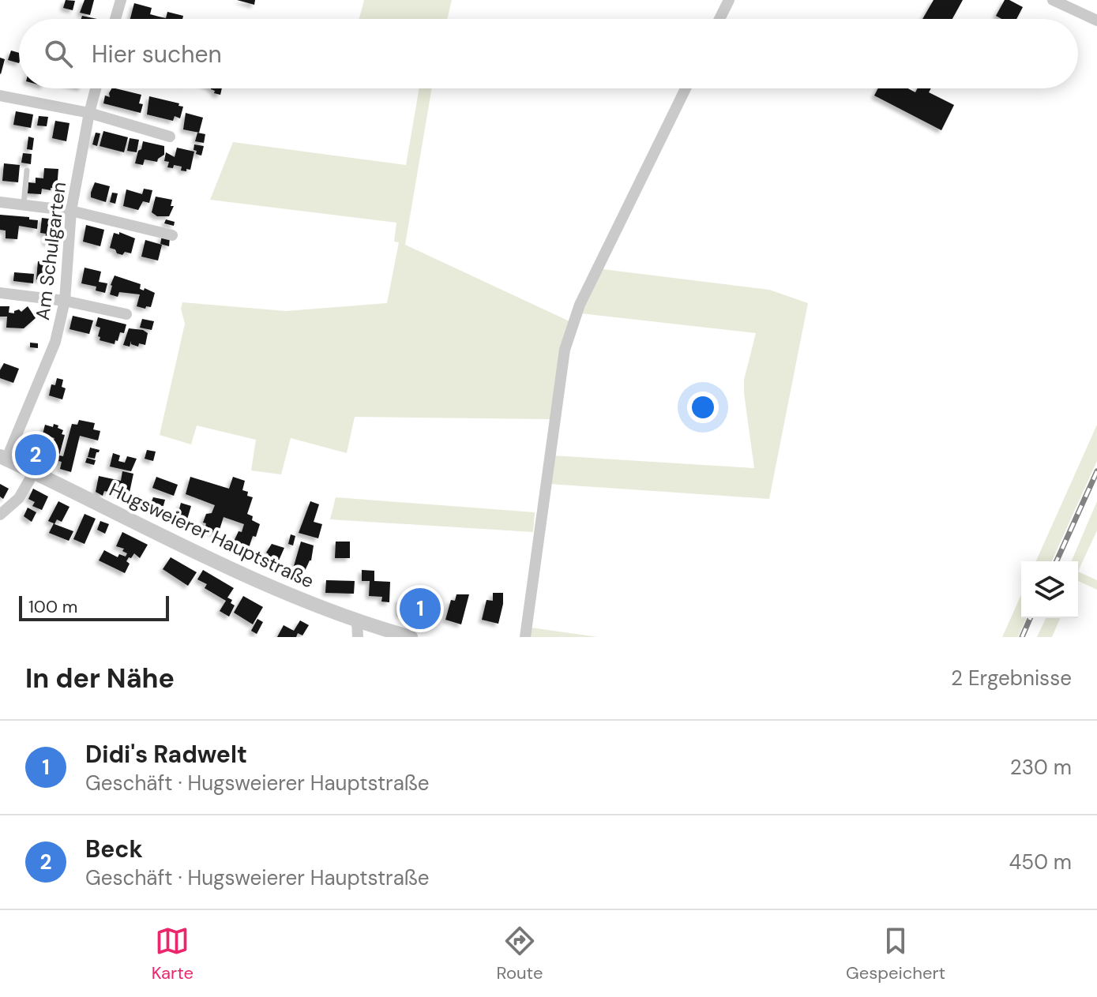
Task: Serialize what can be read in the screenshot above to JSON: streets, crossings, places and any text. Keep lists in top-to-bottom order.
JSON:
{
  "streets": {
    "street": ["Am Schulgarten", "Hugsweierer Hauptstraße"]
  },
  "crossings": [
    ["Am Schulgarten", "Hugsweierer Hauptstraße"]
  ],
  "scale_bar": "100 m",
  "page": {
    "search": "Hier suchen",
    "pins": ["2", "1"],
    "scale": "100 m",
    "heading": ["In der Nähe", "2 Ergebnisse"],
    "list": [
      {
        "mark": "1",
        "name": "Didi's Radwelt",
        "note": "Geschäft · Hugsweierer Hauptstraße",
        "value": "230 m"
      },
      {
        "mark": "2",
        "name": "Beck",
        "note": "Geschäft · Hugsweierer Hauptstraße",
        "value": "450 m"
      }
    ],
    "nav": ["Karte", "Route", "Gespeichert"]
  }
}
